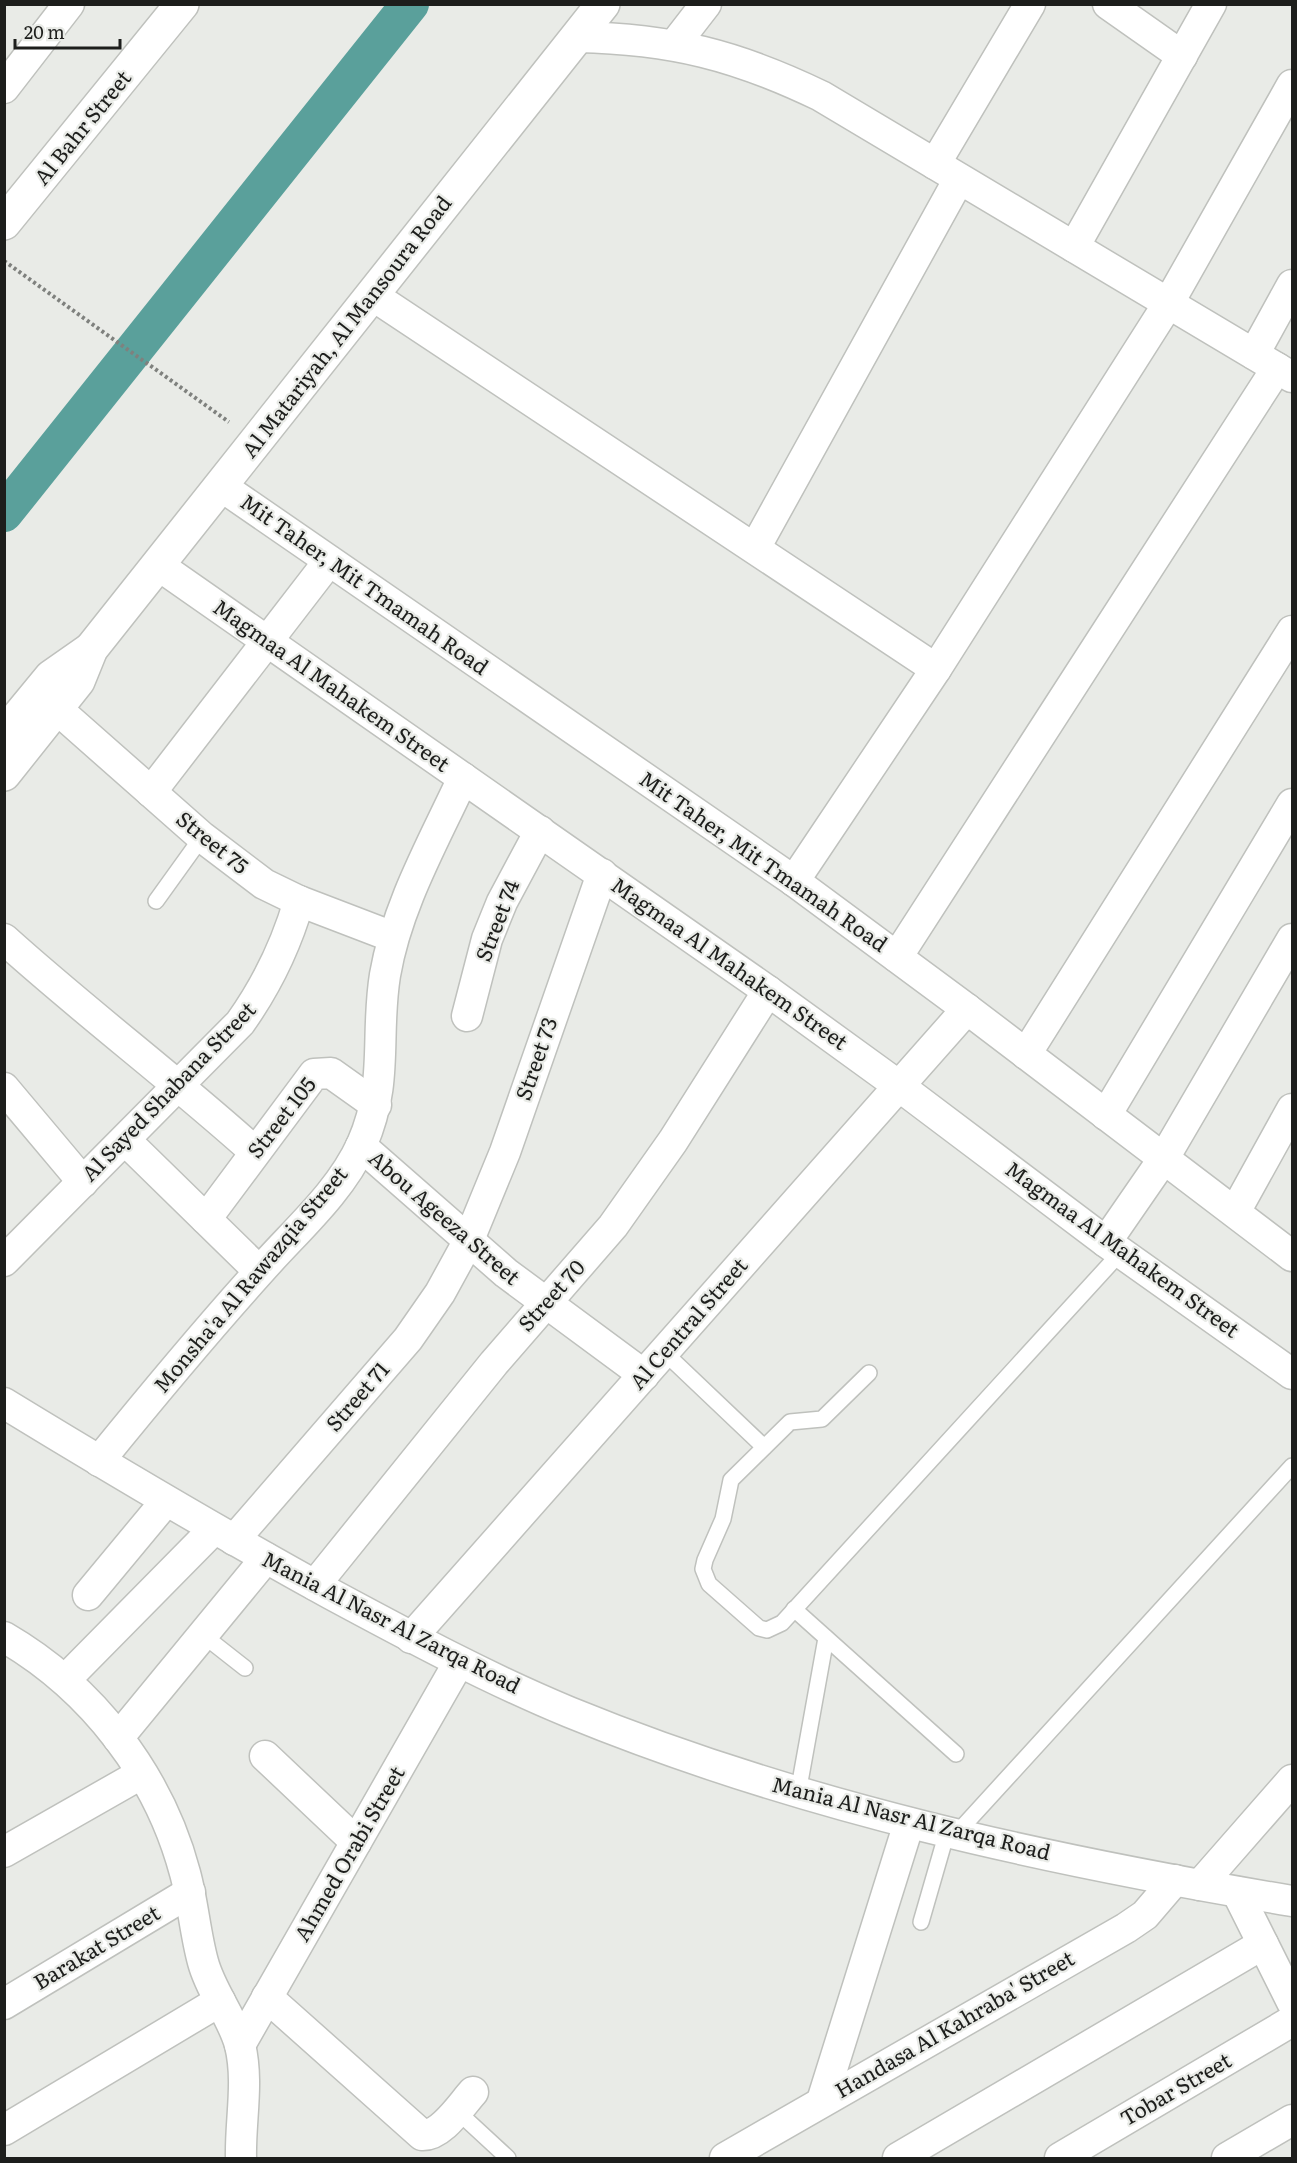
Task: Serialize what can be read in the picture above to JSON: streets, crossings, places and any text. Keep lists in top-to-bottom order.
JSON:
{
  "streets": {
    "main road": ["Al Bahr Street", "Al Matariyah, Al Mansoura Road"],
    "street": [
      "Mit Taher, Mit Tmamah Road",
      "Magmaa Al Mahakem Street",
      "Street 75",
      "Street 74",
      "Street 73",
      "Al Sayed Shabana Street",
      "Street 105",
      "Abou Ageeza Street",
      "Monsha'a Al Rawazqia Street",
      "Street 70",
      "Al Central Street",
      "Street 71",
      "Mania Al Nasr Al Zarqa Road",
      "Ahmed Orabi Street",
      "Barakat Street",
      "Handasa Al Kahraba' Street",
      "Tobar Street"
    ]
  },
  "crossings": [
    ["Al Matariyah, Al Mansoura Road", "Mit Taher, Mit Tmamah Road"],
    ["Al Matariyah, Al Mansoura Road", "Magmaa Al Mahakem Street"],
    ["Al Matariyah, Al Mansoura Road", "Street 75"],
    ["Mit Taher, Mit Tmamah Road", "Al Central Street"],
    ["Magmaa Al Mahakem Street", "Street 74"],
    ["Magmaa Al Mahakem Street", "Street 73"],
    ["Magmaa Al Mahakem Street", "Monsha'a Al Rawazqia Street"],
    ["Magmaa Al Mahakem Street", "Street 70"],
    ["Magmaa Al Mahakem Street", "Al Central Street"],
    ["Street 75", "Al Sayed Shabana Street"],
    ["Street 75", "Monsha'a Al Rawazqia Street"],
    ["Street 73", "Abou Ageeza Street"],
    ["Street 73", "Street 71"],
    ["Street 105", "Monsha'a Al Rawazqia Street"],
    ["Abou Ageeza Street", "Monsha'a Al Rawazqia Street"],
    ["Abou Ageeza Street", "Street 70"],
    ["Abou Ageeza Street", "Al Central Street"],
    ["Abou Ageeza Street", "Street 71"],
    ["Monsha'a Al Rawazqia Street", "Mania Al Nasr Al Zarqa Road"],
    ["Street 70", "Mania Al Nasr Al Zarqa Road"],
    ["Al Central Street", "Mania Al Nasr Al Zarqa Road"],
    ["Street 71", "Mania Al Nasr Al Zarqa Road"],
    ["Mania Al Nasr Al Zarqa Road", "Ahmed Orabi Street"],
    ["Mania Al Nasr Al Zarqa Road", "Handasa Al Kahraba' Street"]
  ],
  "scale_bar": "20 m"
}
